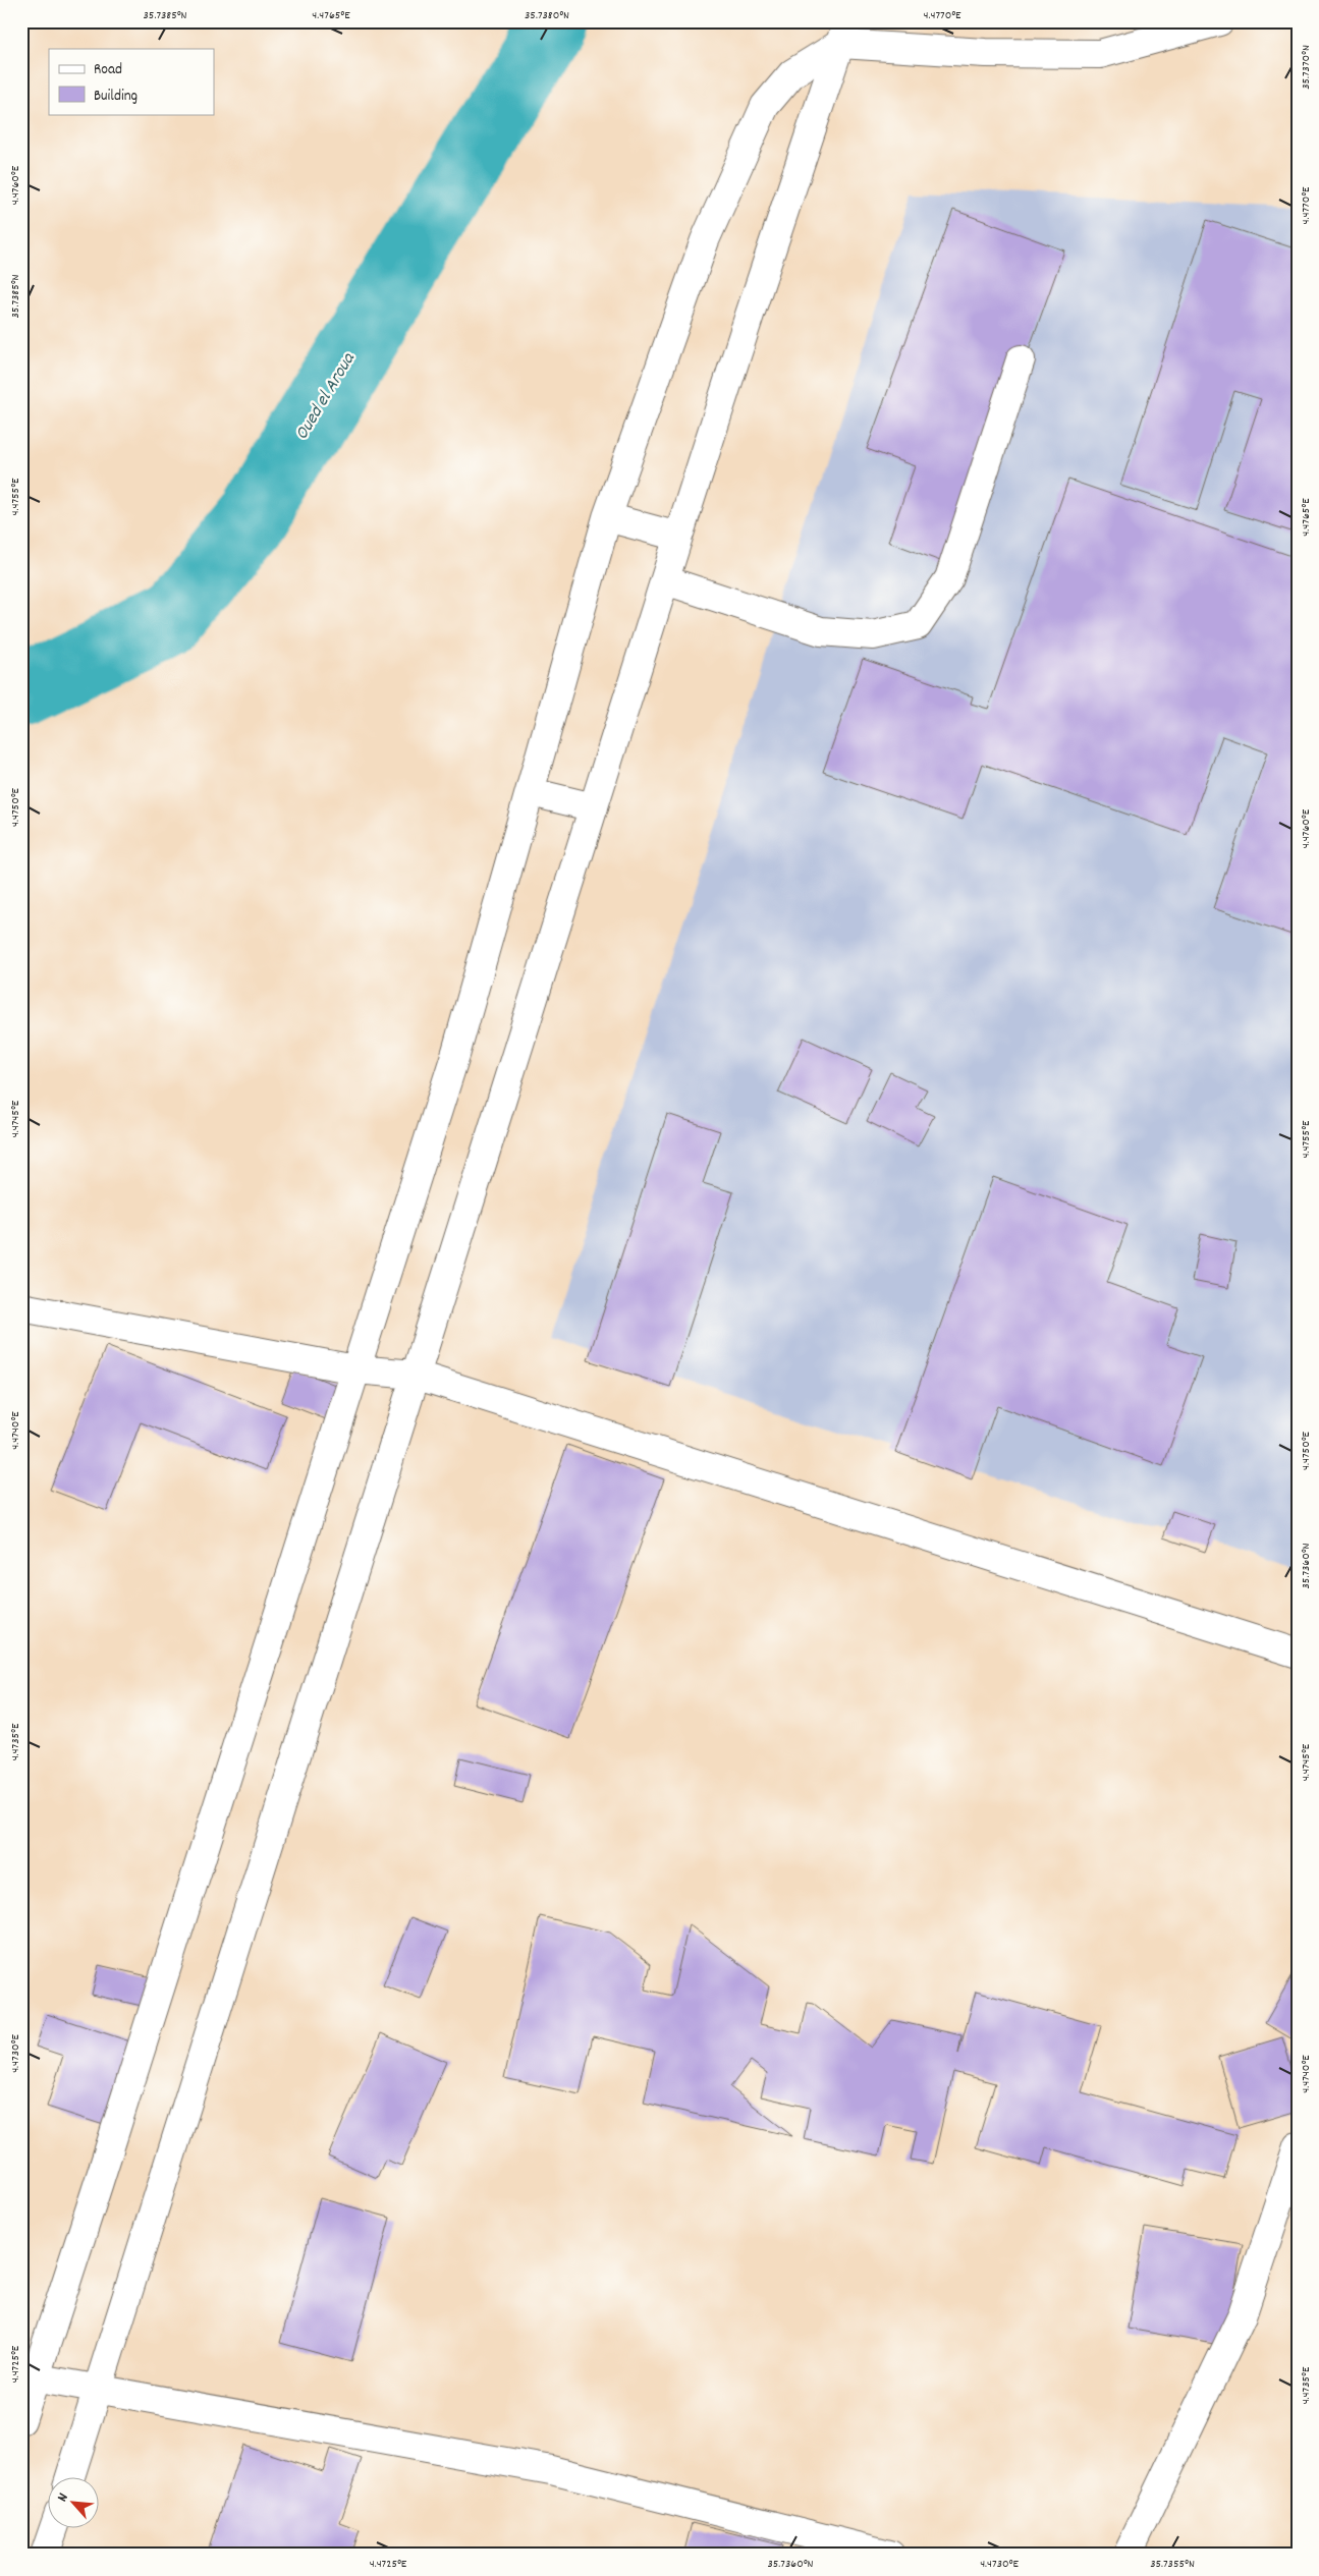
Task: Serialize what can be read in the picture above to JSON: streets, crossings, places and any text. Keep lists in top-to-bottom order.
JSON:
{
  "water": ["Oued el Aroua"],
  "legend": ["Road", "Building"],
  "north": "top left",
  "coordinates": [
    "35.7385°N",
    "4.4765°E",
    "35.7380°N",
    "4.4770°E",
    "35.7370°N",
    "4.4760°E",
    "4.4755°E",
    "4.4750°E",
    "4.4745°E",
    "4.4740°E",
    "35.7360°N",
    "4.4735°E",
    "4.4730°E",
    "4.4725°E",
    "35.7355°N"
  ]
}
